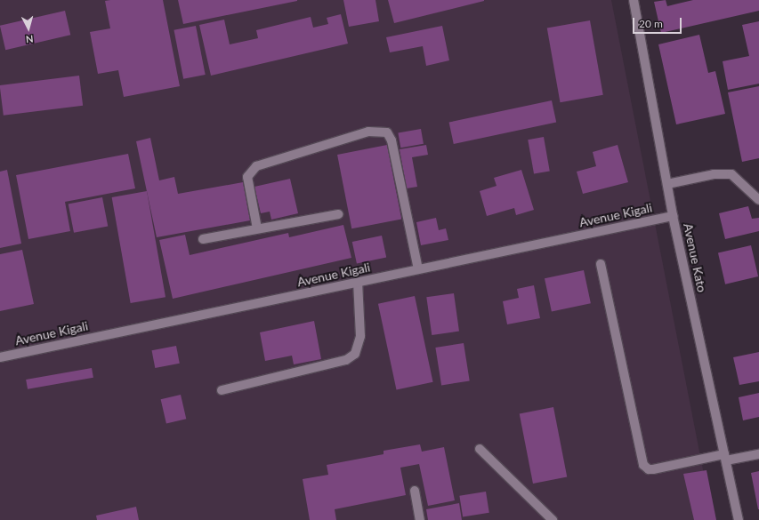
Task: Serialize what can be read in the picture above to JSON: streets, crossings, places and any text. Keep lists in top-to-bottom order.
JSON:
{
  "streets": {
    "street": ["Avenue Kigali", "Avenue Kato"]
  },
  "crossings": [
    ["Avenue Kigali", "Avenue Kato"]
  ],
  "scale_bar": "20 m",
  "north": "bottom"
}
